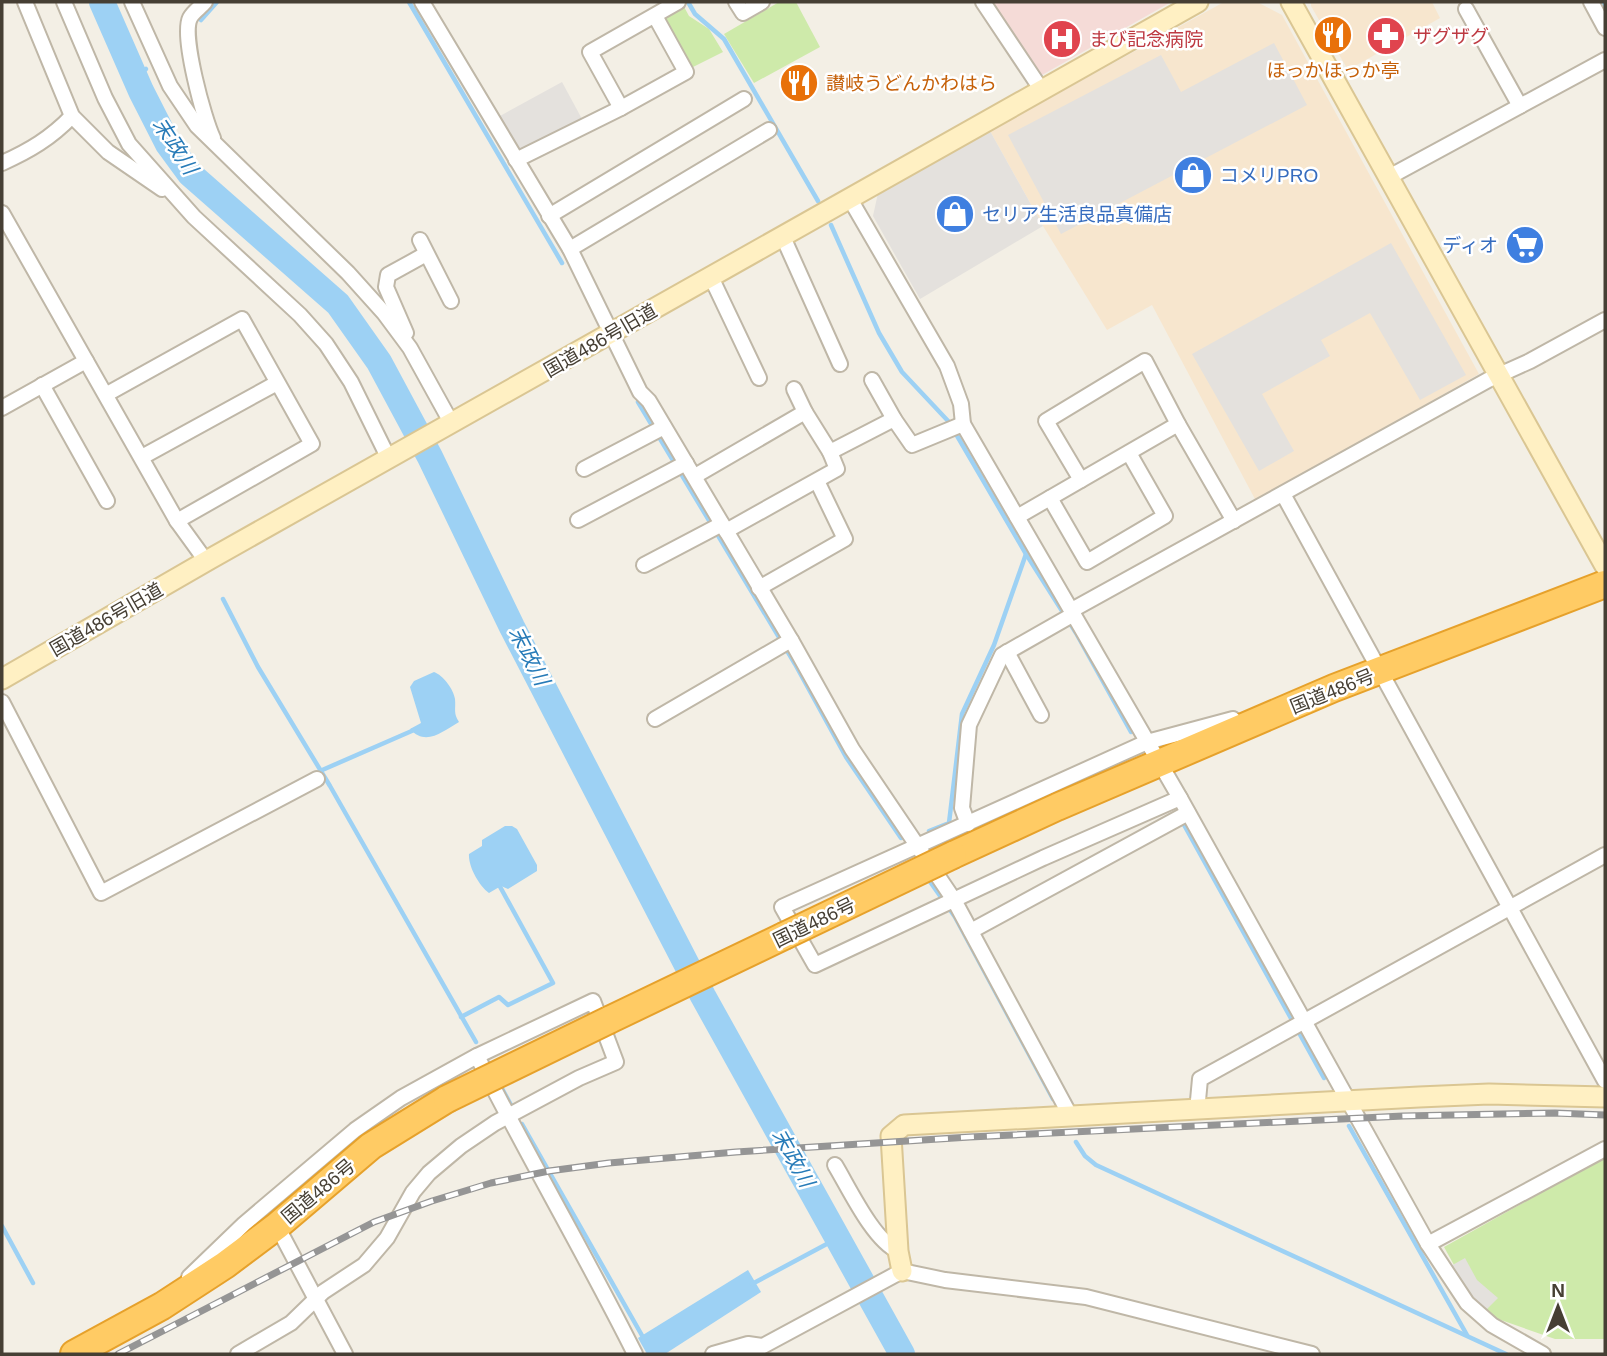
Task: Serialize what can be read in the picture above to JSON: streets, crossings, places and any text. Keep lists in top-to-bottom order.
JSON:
{
  "streets": {
    "highway": ["国道486号"],
    "street": ["国道486号旧道"]
  },
  "water": ["末政川"],
  "places": {
    "restaurant": ["ほっかほっか亭", "讃岐うどんかわはら"],
    "pharmacy": ["ザグザグ"],
    "hospital": ["まび記念病院"],
    "shop": ["コメリPRO", "セリア生活良品真備店"],
    "supermarket": ["ディオ"]
  },
  "north": "top"
}
